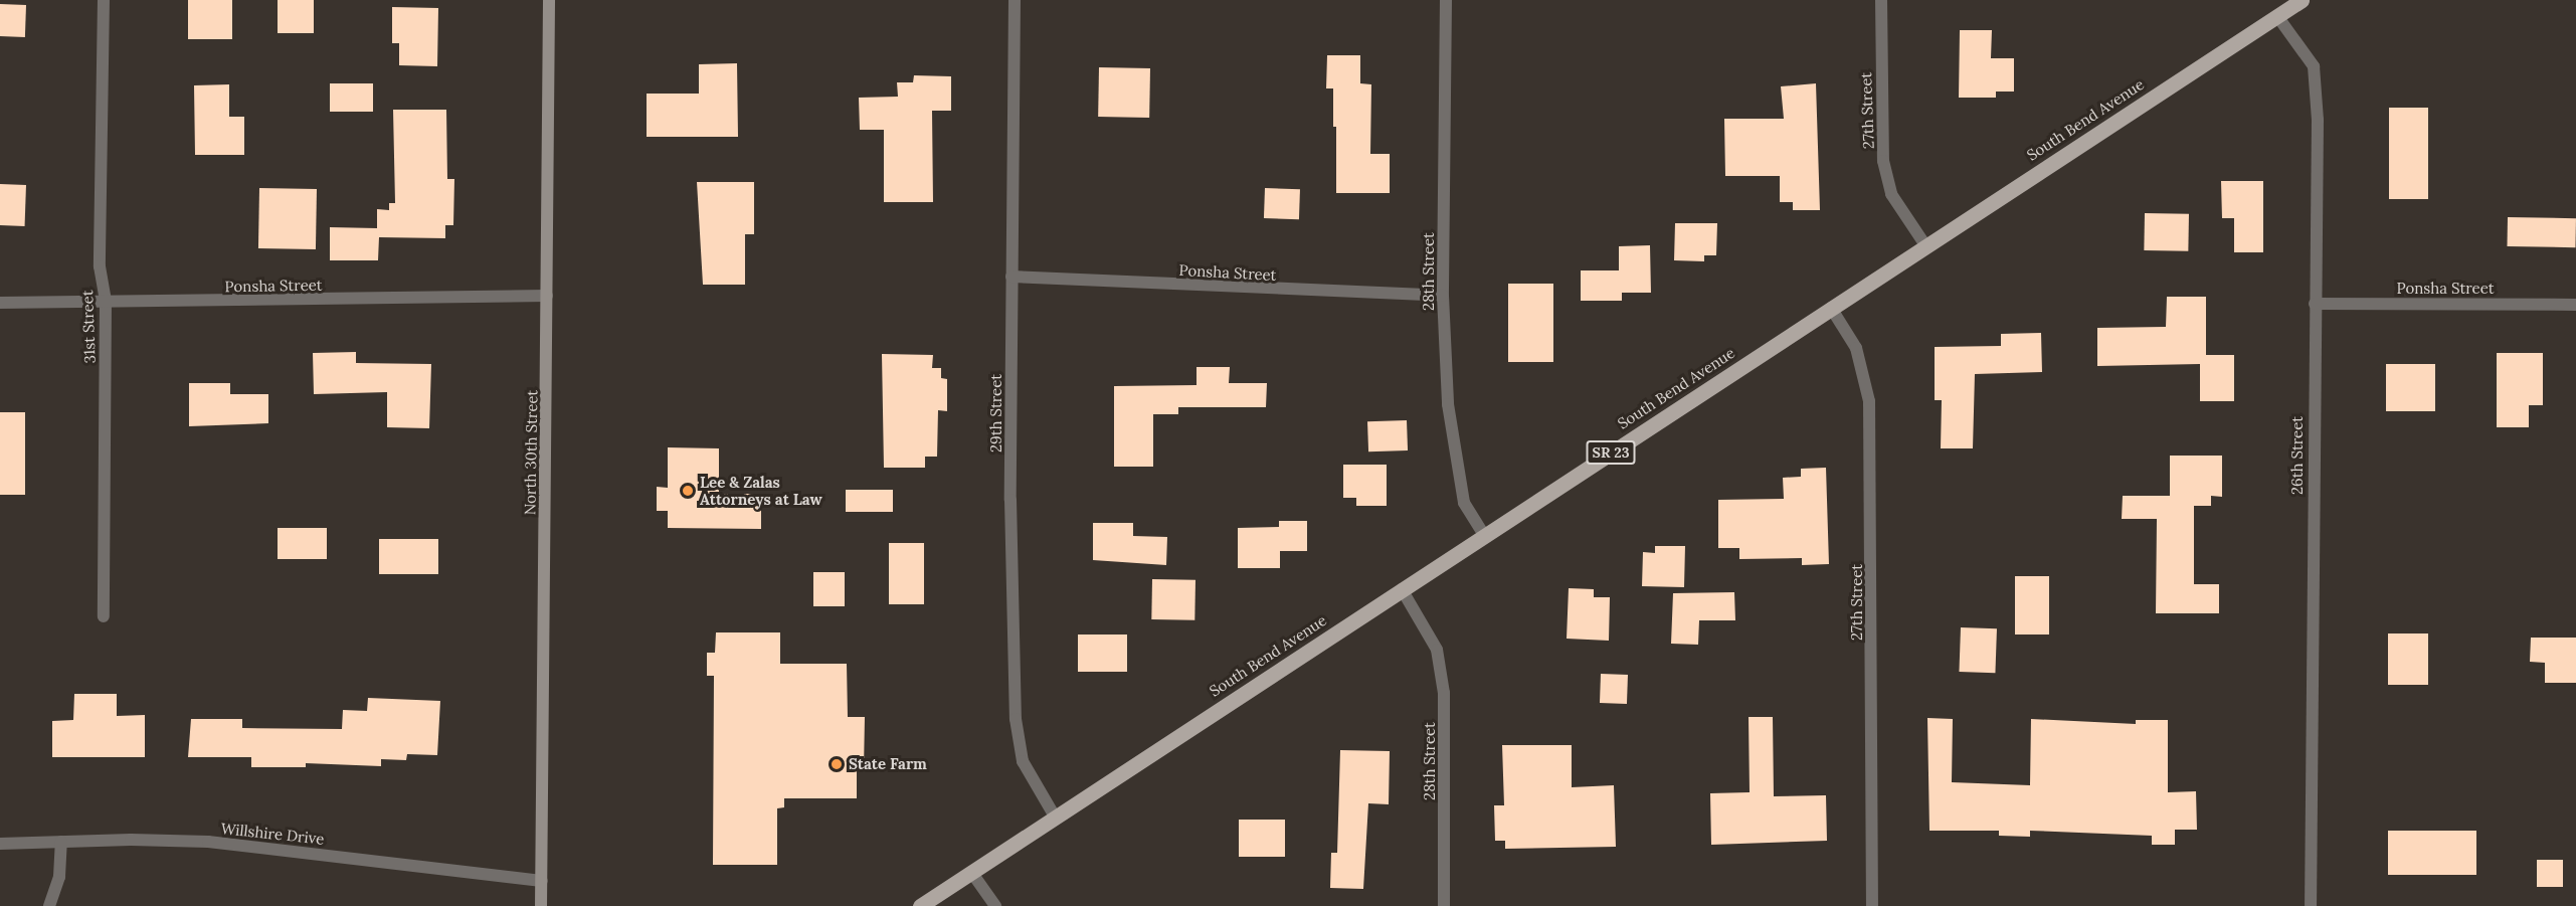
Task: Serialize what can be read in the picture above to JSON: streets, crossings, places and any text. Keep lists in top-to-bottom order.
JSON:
{
  "streets": {
    "main road": ["South Bend Avenue", "SR 23"],
    "street": [
      "27th Street",
      "28th Street",
      "Ponsha Street",
      "31st Street",
      "29th Street",
      "North 30th Street",
      "26th Street",
      "Willshire Drive"
    ]
  },
  "crossings": [
    ["27th Street", "South Bend Avenue"],
    ["South Bend Avenue", "28th Street"],
    ["South Bend Avenue", "29th Street"],
    ["South Bend Avenue", "26th Street"],
    ["28th Street", "Ponsha Street"],
    ["Ponsha Street", "31st Street"],
    ["Ponsha Street", "29th Street"],
    ["Ponsha Street", "North 30th Street"],
    ["Ponsha Street", "26th Street"],
    ["North 30th Street", "Willshire Drive"]
  ],
  "places": ["Lee & Zalas Attorneys at Law", "State Farm"]
}
